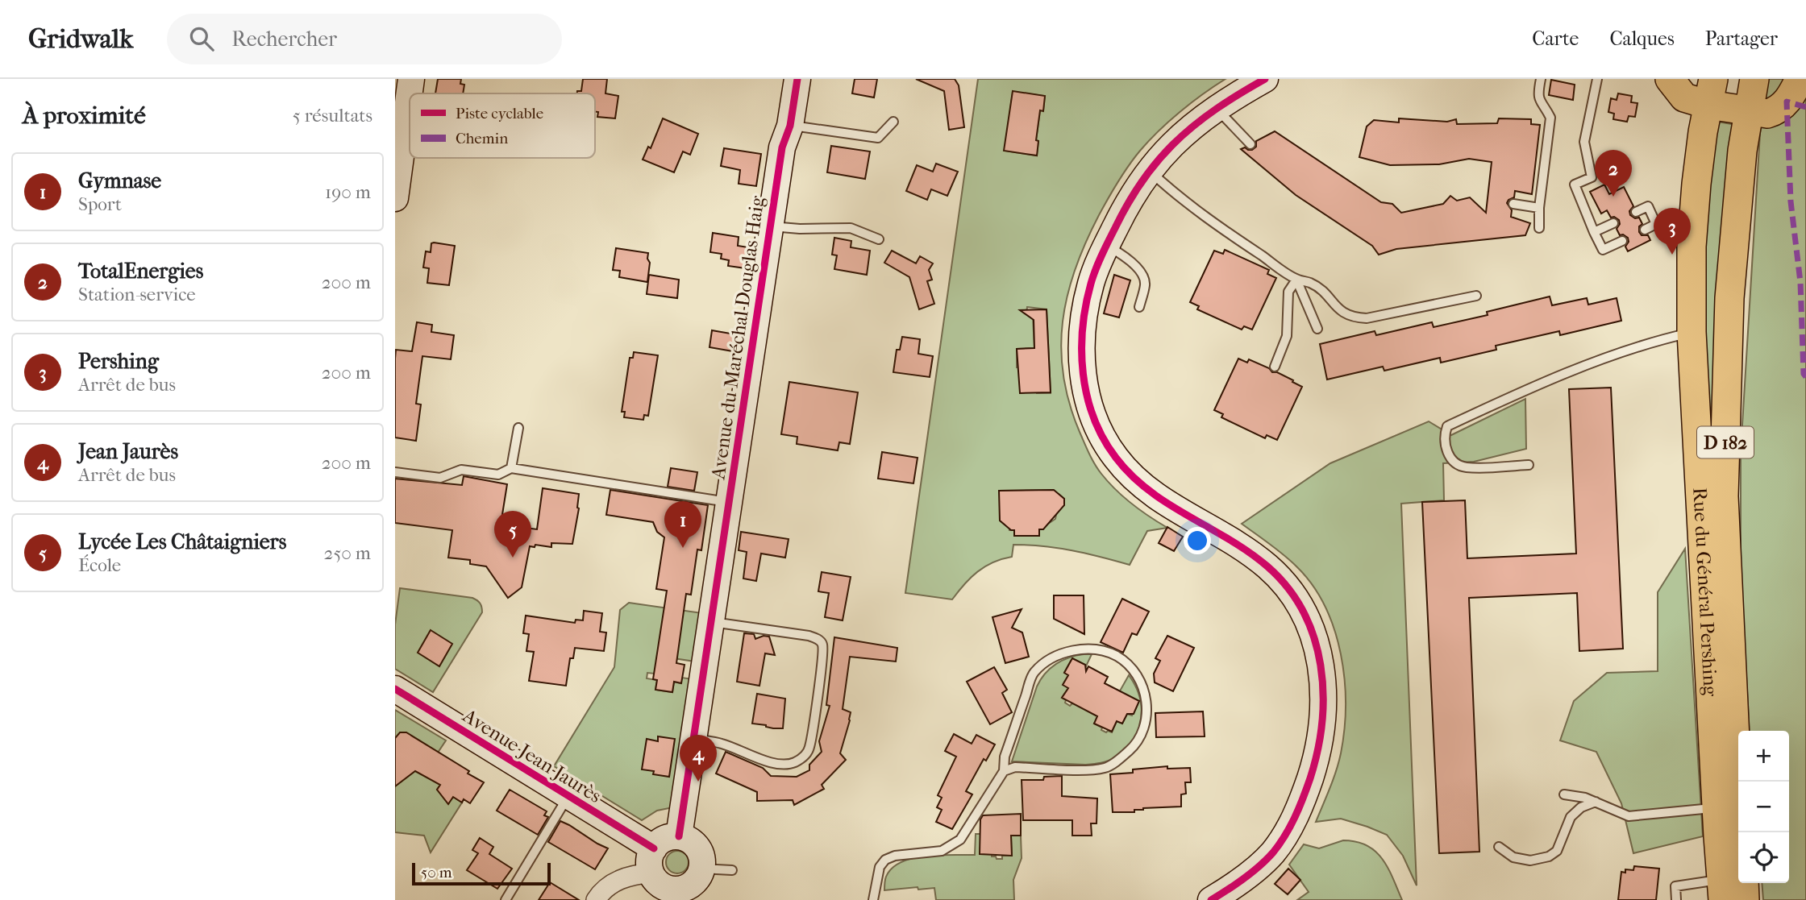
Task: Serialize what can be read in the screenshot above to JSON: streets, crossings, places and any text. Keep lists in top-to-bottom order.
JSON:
{
  "streets": {
    "main road": ["D 182", "Rue du Général Pershing"],
    "street": ["Avenue du Maréchal Douglas Haig", "Avenue Jean Jaurès"]
  },
  "crossings": [
    ["Avenue du Maréchal Douglas Haig", "Avenue Jean Jaurès"],
    ["D 182", "Rue du Général Pershing"]
  ],
  "legend": ["Piste cyclable", "Chemin"],
  "scale_bar": "50 m",
  "page": {
    "header": "Gridwalk",
    "search": "Rechercher",
    "nav": ["Carte", "Calques", "Partager"],
    "heading": ["À proximité", "5 résultats"],
    "pins": [
      "2",
      "3",
      "1",
      "5",
      "4"
    ],
    "list": [
      {
        "mark": "1",
        "name": "Gymnase",
        "note": "Sport",
        "value": "190 m"
      },
      {
        "mark": "2",
        "name": "TotalEnergies",
        "note": "Station-service",
        "value": "200 m"
      },
      {
        "mark": "3",
        "name": "Pershing",
        "note": "Arrêt de bus",
        "value": "200 m"
      },
      {
        "mark": "4",
        "name": "Jean Jaurès",
        "note": "Arrêt de bus",
        "value": "200 m"
      },
      {
        "mark": "5",
        "name": "Lycée Les Châtaigniers",
        "note": "École",
        "value": "250 m"
      }
    ],
    "map_buttons": ["+", "−"],
    "scale": "50 m"
  }
}
